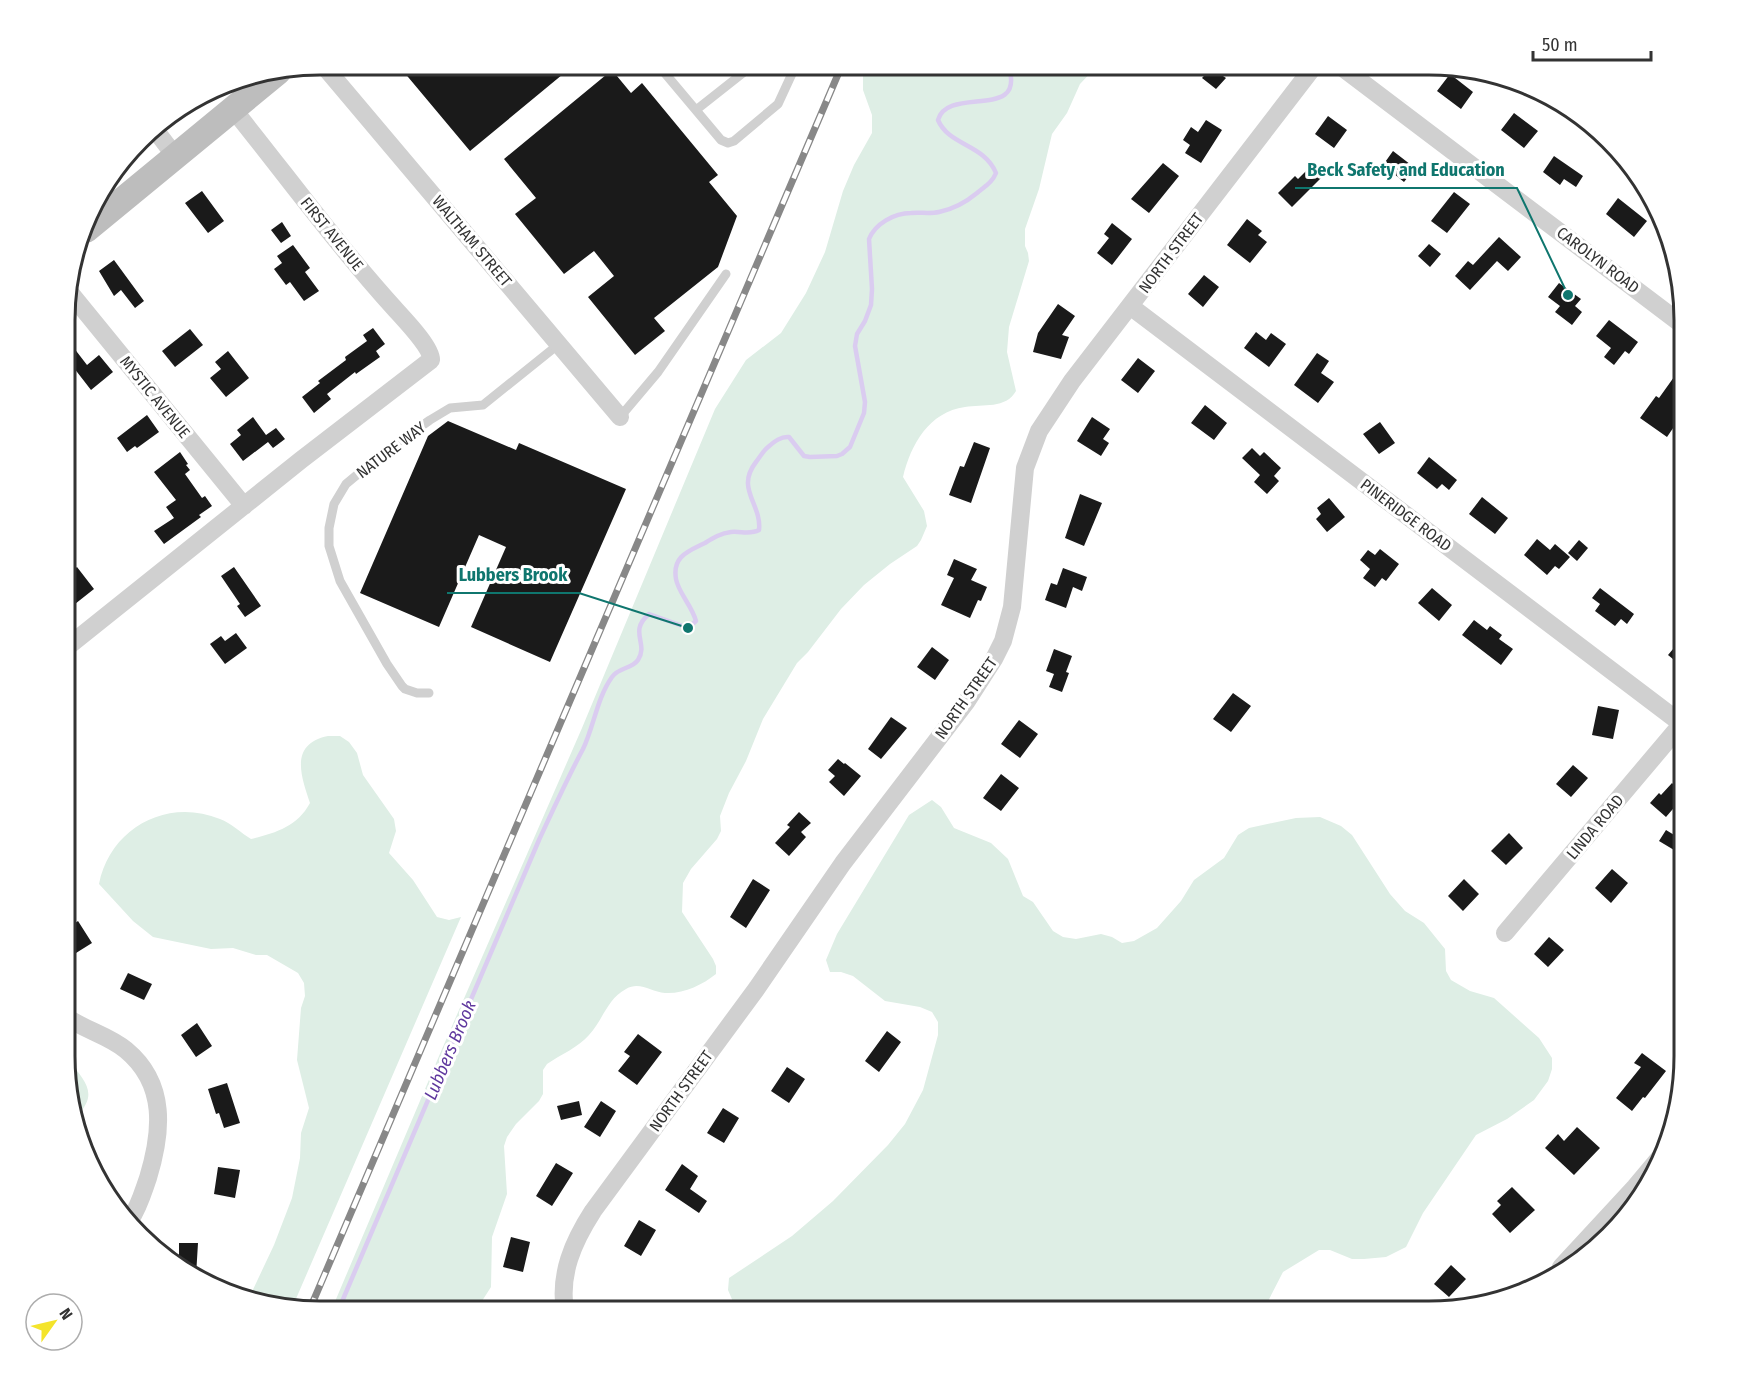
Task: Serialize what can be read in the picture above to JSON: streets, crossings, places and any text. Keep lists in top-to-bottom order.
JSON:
{
  "streets": {
    "street": [
      "FIRST AVENUE",
      "WALTHAM STREET",
      "NORTH STREET",
      "CAROLYN ROAD",
      "MYSTIC AVENUE",
      "PINERIDGE ROAD",
      "LINDA ROAD"
    ],
    "lane": ["NATURE WAY"]
  },
  "crossings": [
    ["FIRST AVENUE", "MYSTIC AVENUE"],
    ["WALTHAM STREET", "NATURE WAY"],
    ["NORTH STREET", "PINERIDGE ROAD"]
  ],
  "water": ["Lubbers Brook"],
  "places": ["Beck Safety and Education", "Lubbers Brook"],
  "scale_bar": "50 m",
  "north": "top right"
}
